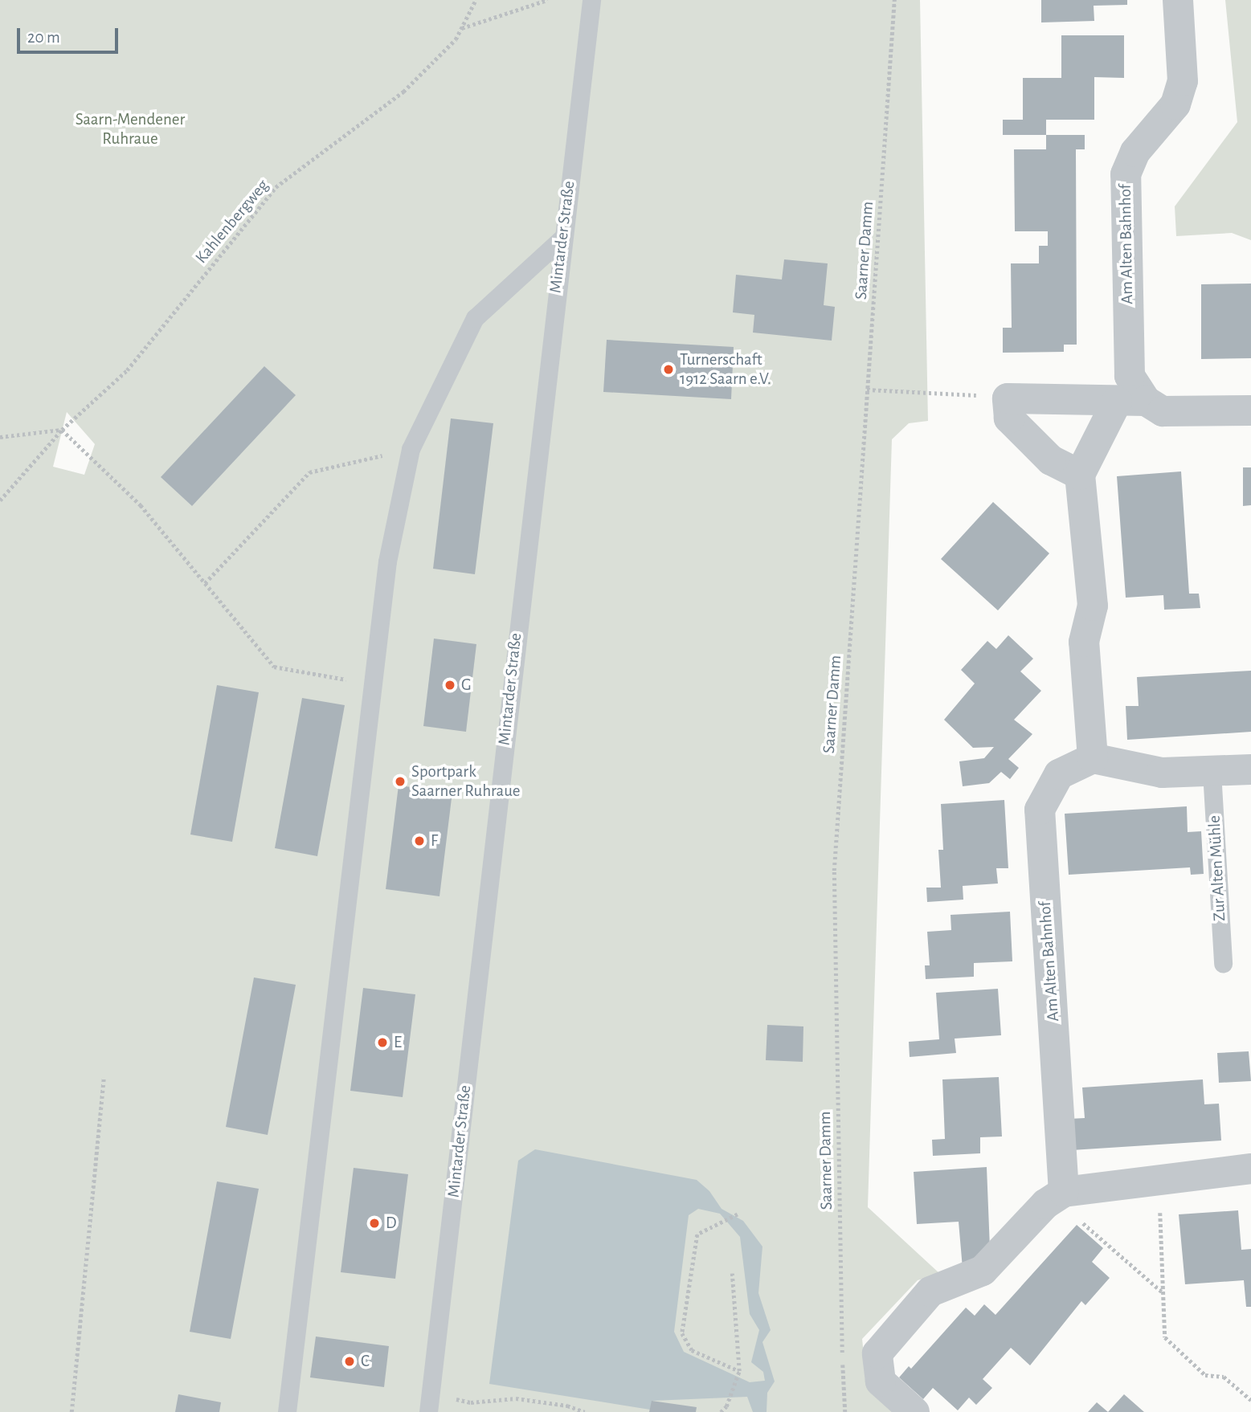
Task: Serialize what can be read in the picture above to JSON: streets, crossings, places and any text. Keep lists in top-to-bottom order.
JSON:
{
  "streets": {
    "street": ["Am Alten Bahnhof"],
    "lane": ["Mintarder Straße", "Zur Alten Mühle"],
    "path": ["Kahlenbergweg", "Saarner Damm"]
  },
  "parks": ["Saarn-Mendener Ruhraue"],
  "places": [
    "Turnerschaft 1912 Saarn e.V.",
    "G",
    "Sportpark Saarner Ruhraue",
    "F",
    "E",
    "D",
    "C"
  ],
  "scale_bar": "20 m"
}
